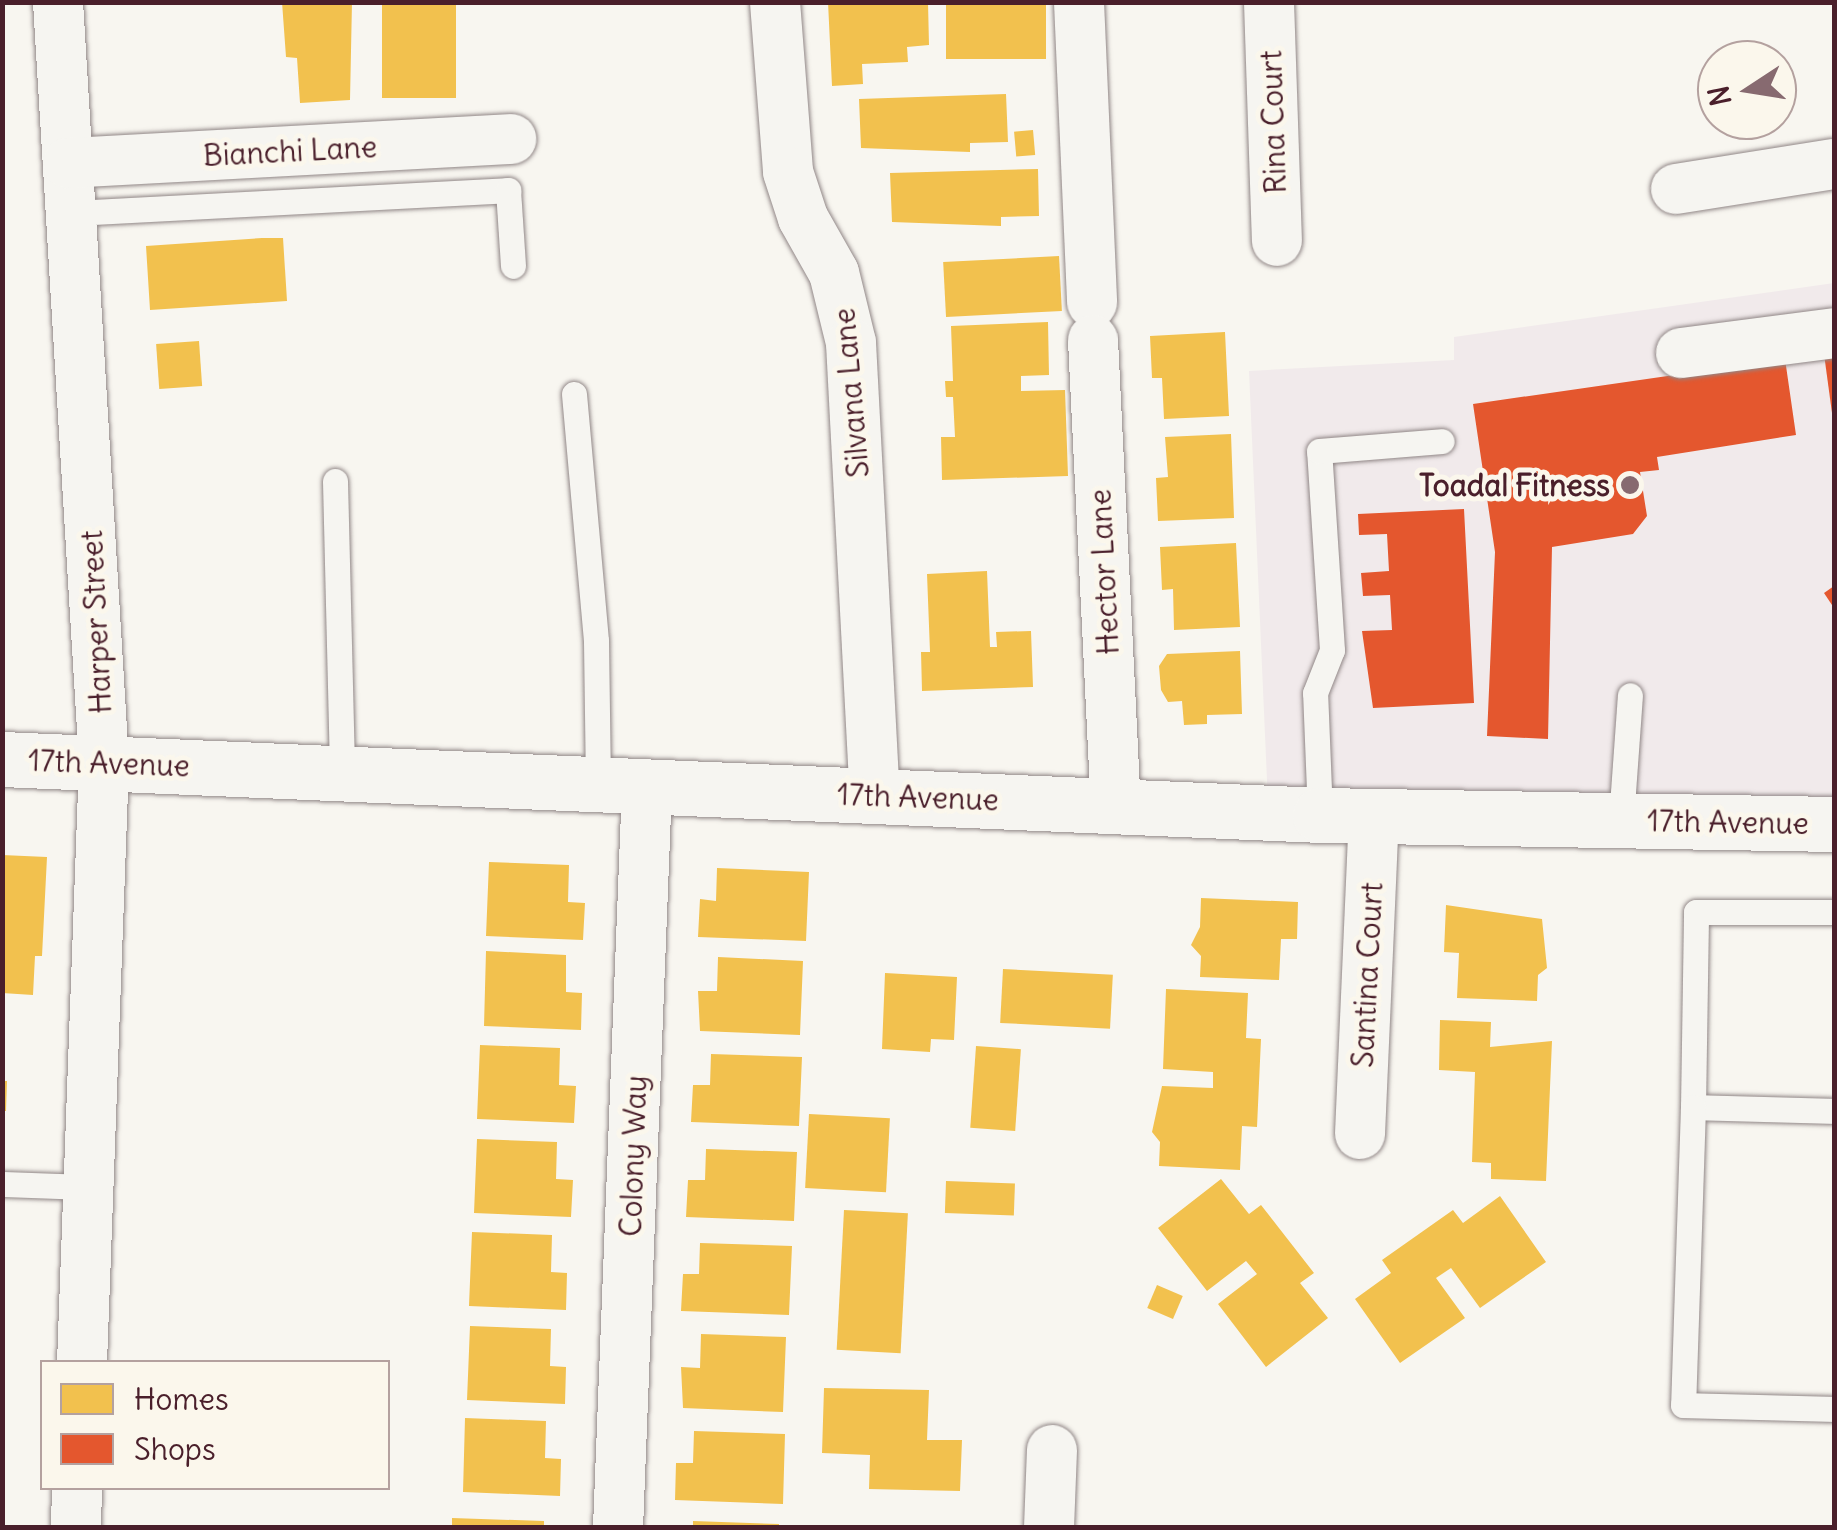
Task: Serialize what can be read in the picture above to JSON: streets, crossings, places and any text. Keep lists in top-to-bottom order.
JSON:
{
  "streets": {
    "main road": ["17th Avenue"],
    "street": [
      "Rina Court",
      "Bianchi Lane",
      "Silvana Lane",
      "Hector Lane",
      "Harper Street",
      "Santina Court",
      "Colony Way"
    ]
  },
  "crossings": [
    ["Bianchi Lane", "Harper Street"],
    ["Silvana Lane", "17th Avenue"],
    ["Hector Lane", "17th Avenue"],
    ["Harper Street", "17th Avenue"],
    ["17th Avenue", "Santina Court"],
    ["17th Avenue", "Colony Way"]
  ],
  "places": ["Toadal Fitness"],
  "legend": ["Homes", "Shops"],
  "north": "left"
}
